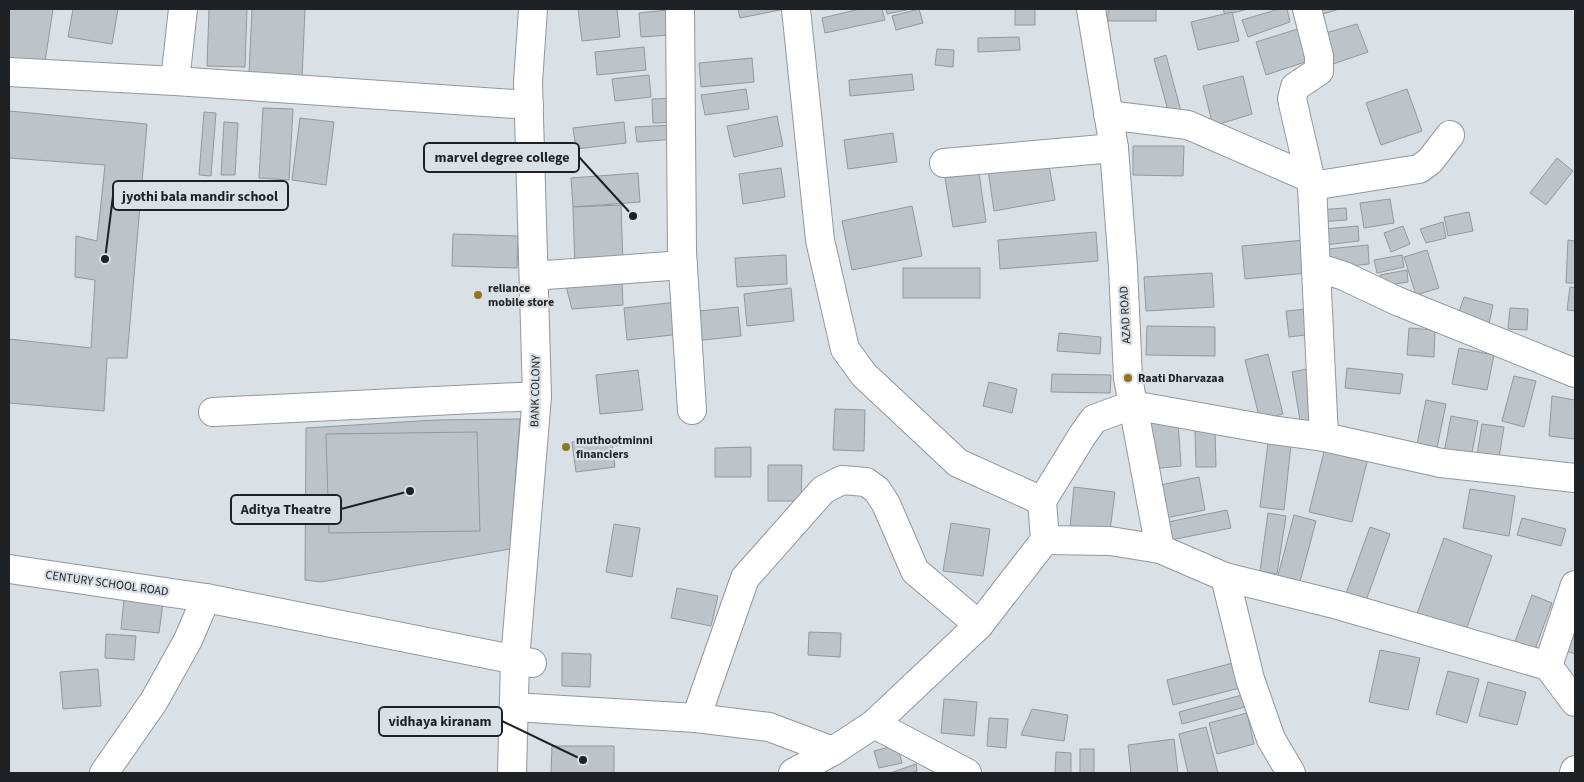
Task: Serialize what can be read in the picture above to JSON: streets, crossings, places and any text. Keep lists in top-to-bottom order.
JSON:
{
  "streets": {
    "street": ["AZAD ROAD", "BANK COLONY", "CENTURY SCHOOL ROAD"]
  },
  "crossings": [
    ["BANK COLONY", "CENTURY SCHOOL ROAD"]
  ],
  "places": [
    "marvel degree college",
    "jyothi bala mandir school",
    "reliance mobile store",
    "Raati Dharvazaa",
    "muthootminni financiers",
    "Aditya Theatre",
    "vidhaya kiranam"
  ]
}
